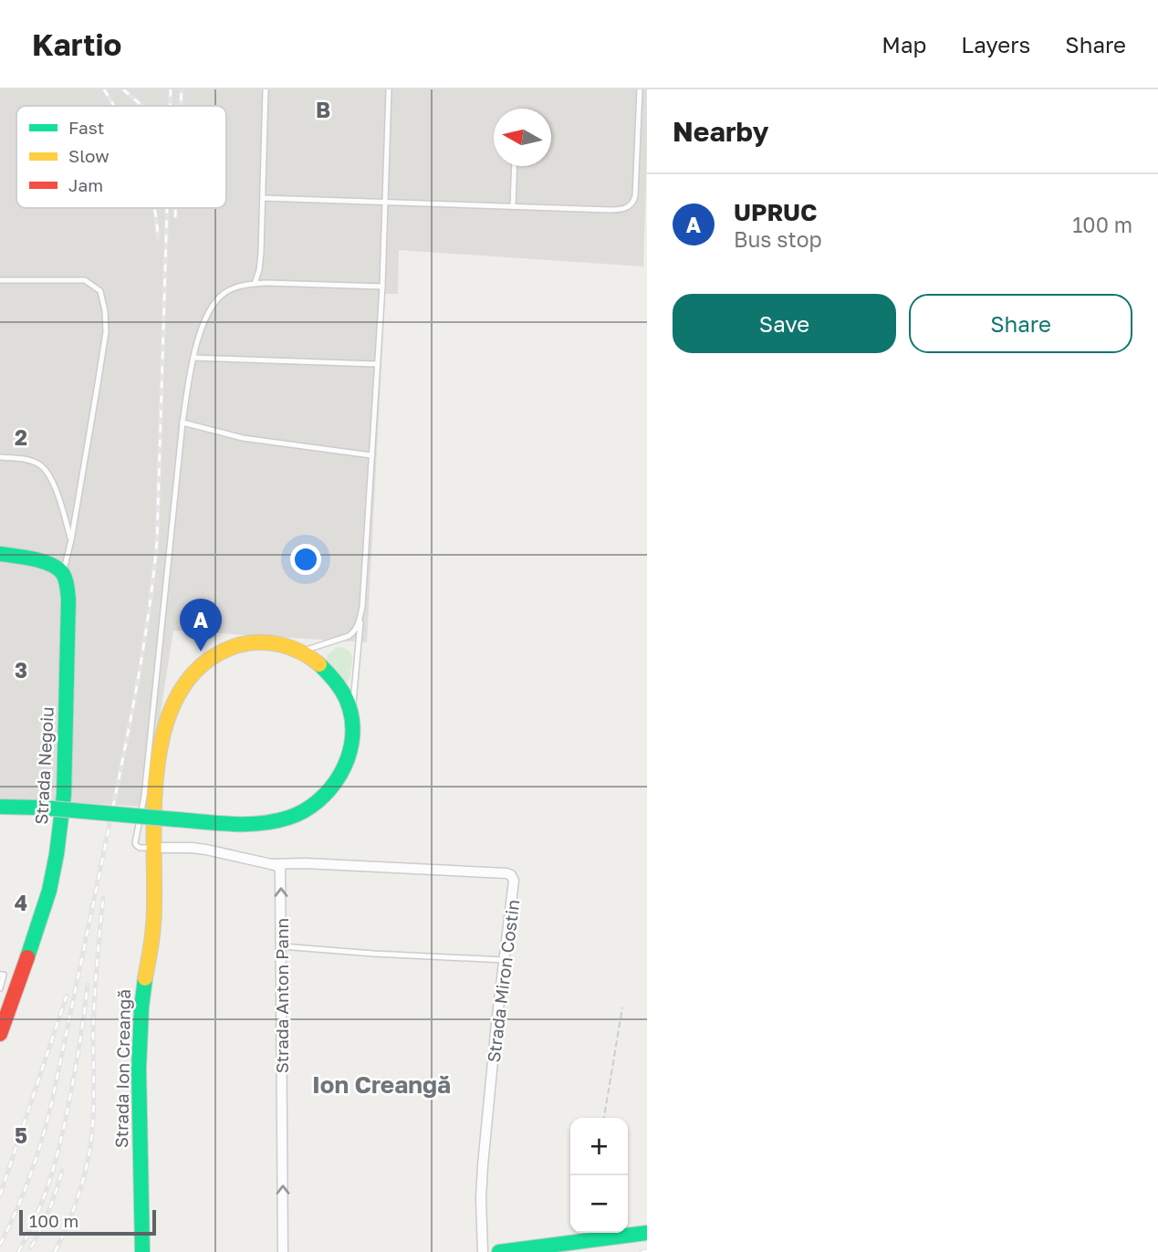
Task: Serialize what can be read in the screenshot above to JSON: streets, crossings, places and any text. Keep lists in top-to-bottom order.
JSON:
{
  "streets": {
    "main road": ["Strada Negoiu", "Strada Ion Creangă"],
    "street": ["Strada Miron Costin", "Strada Anton Pann"]
  },
  "crossings": [
    ["Strada Miron Costin", "Strada Anton Pann"]
  ],
  "one_way": ["Strada Anton Pann"],
  "districts": ["Ion Creangă"],
  "legend": ["Fast", "Slow", "Jam"],
  "scale_bar": "100 m",
  "north": "left",
  "page": {
    "header": "Kartio",
    "nav": ["Map", "Layers", "Share"],
    "heading": "Nearby",
    "list": [
      {
        "mark": "A",
        "name": "UPRUC",
        "note": "Bus stop",
        "value": "100 m"
      }
    ],
    "buttons": ["Save", "Share"],
    "pins": "A",
    "map_buttons": ["+", "−"],
    "scale": "100 m"
  },
  "grid": {
    "columns": ["B"],
    "rows": [
      "2",
      "3",
      "4",
      "5"
    ]
  }
}
